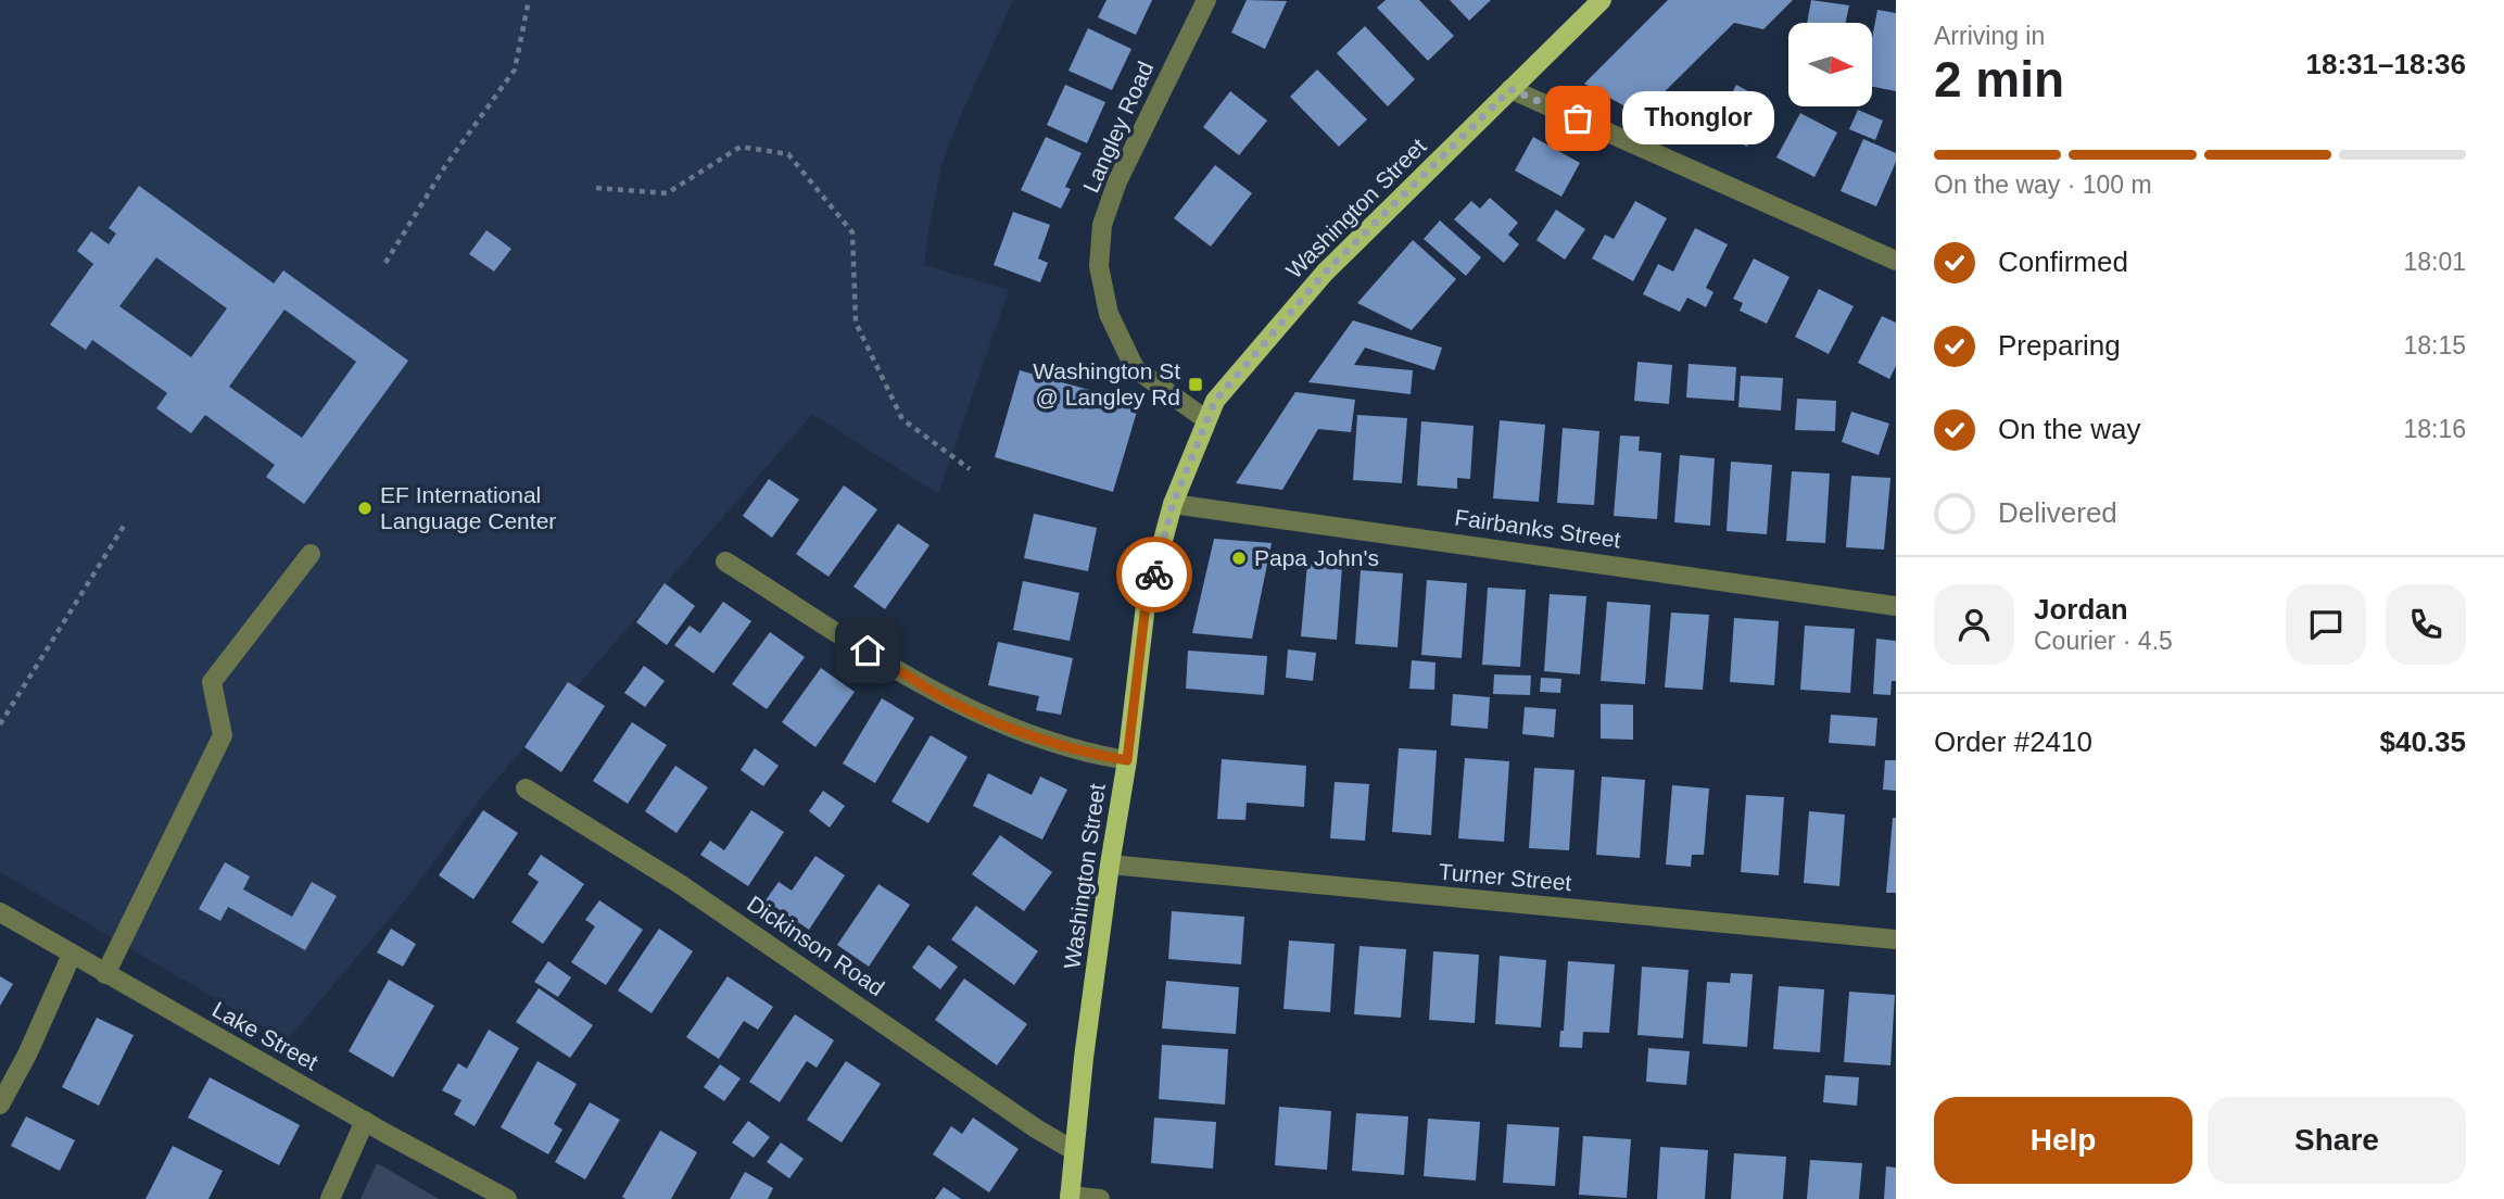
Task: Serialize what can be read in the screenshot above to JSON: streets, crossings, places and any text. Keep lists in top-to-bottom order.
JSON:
{
  "streets": {
    "main road": ["Washington Street"],
    "street": [
      "Langley Road",
      "Fairbanks Street",
      "Turner Street",
      "Dickinson Road",
      "Lake Street"
    ]
  },
  "crossings": [
    ["Langley Road", "Washington Street"],
    ["Washington Street", "Fairbanks Street"],
    ["Washington Street", "Turner Street"],
    ["Washington Street", "Dickinson Road"]
  ],
  "places": {
    "other": ["Thonglor", "EF International Language Center", "Papa John's"],
    "transit": ["Washington St @ Langley Rd"]
  },
  "north": "right",
  "page": {
    "heading": ["2 min", "Arriving in", "18:31–18:36"],
    "panel": [
      "Jordan",
      "Courier · 4.5",
      "Order #2410",
      "$40.35"
    ],
    "bubble": "Thonglor",
    "bar": "On the way · 100 m",
    "list": [
      ["Confirmed", "18:01"],
      ["Preparing", "18:15"],
      ["On the way", "18:16"],
      "Delivered"
    ],
    "buttons": ["Help", "Share"]
  }
}
